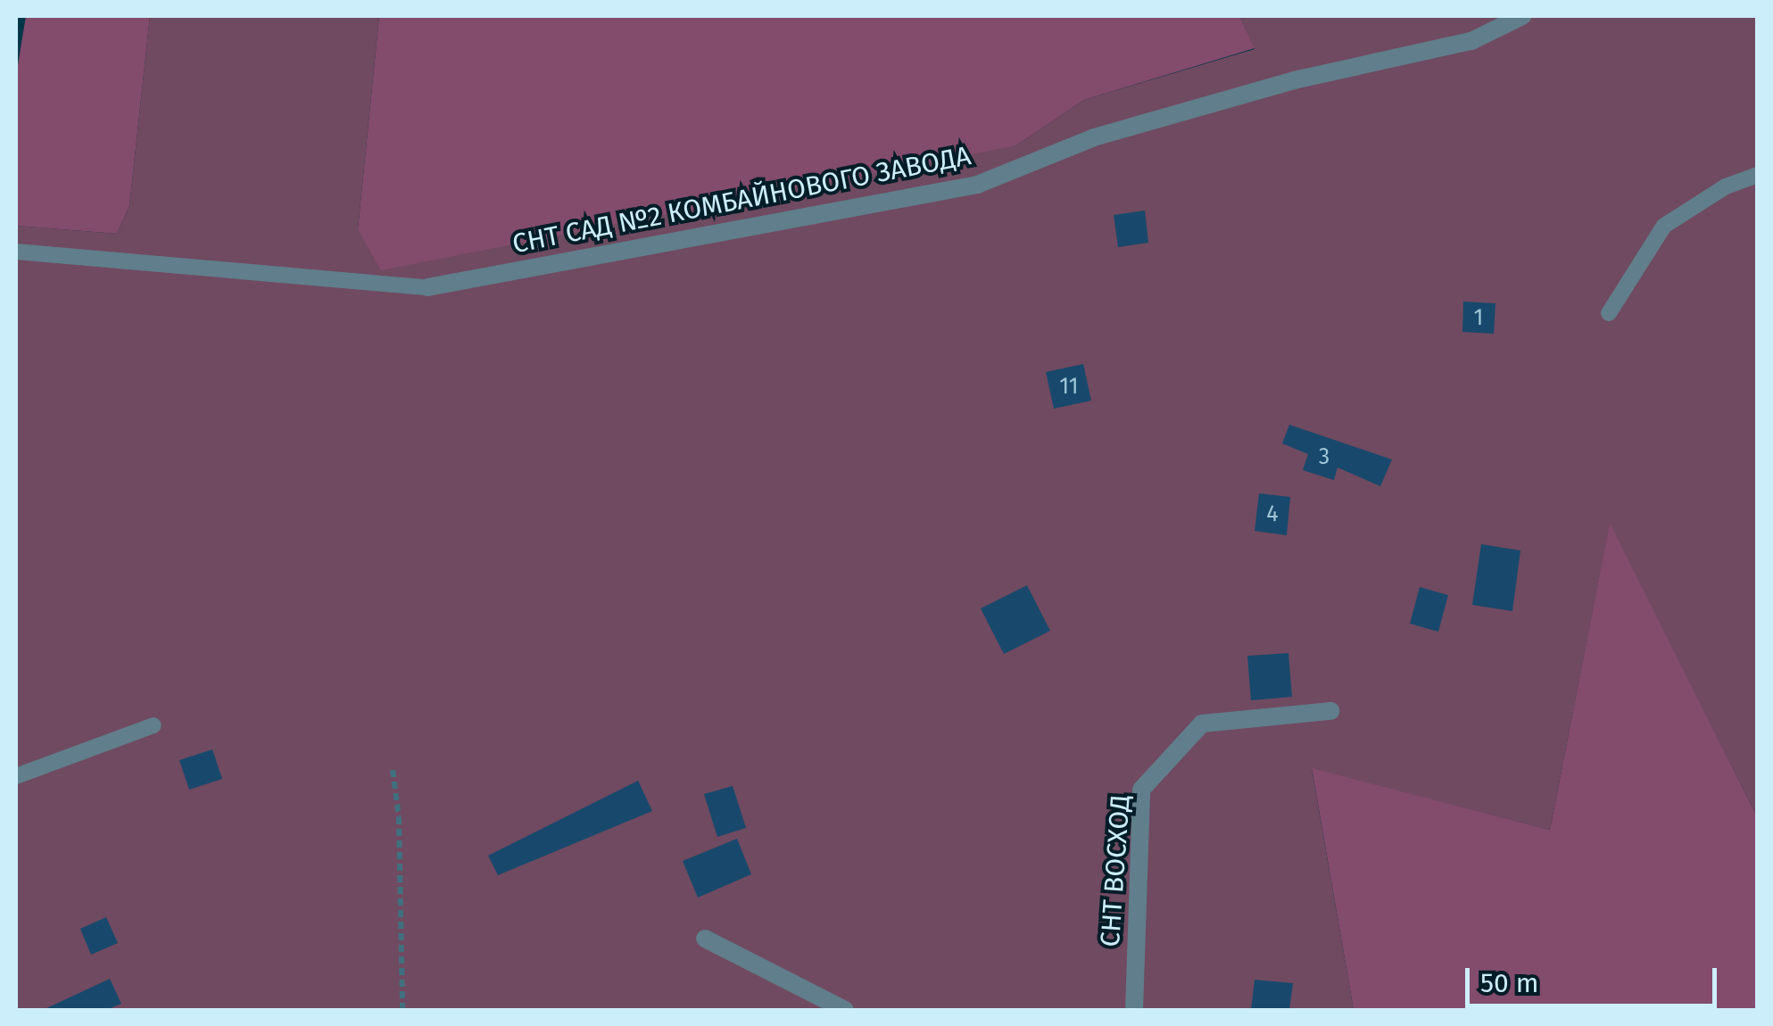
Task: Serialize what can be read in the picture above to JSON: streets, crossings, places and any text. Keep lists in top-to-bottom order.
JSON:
{
  "streets": {
    "street": ["СНТ САД №2 КОМБАЙНОВОГО ЗАВОДА", "СНТ ВОСХОД"]
  },
  "house_numbers": [
    "1",
    "11",
    "3",
    "4"
  ],
  "scale_bar": "50 m"
}
